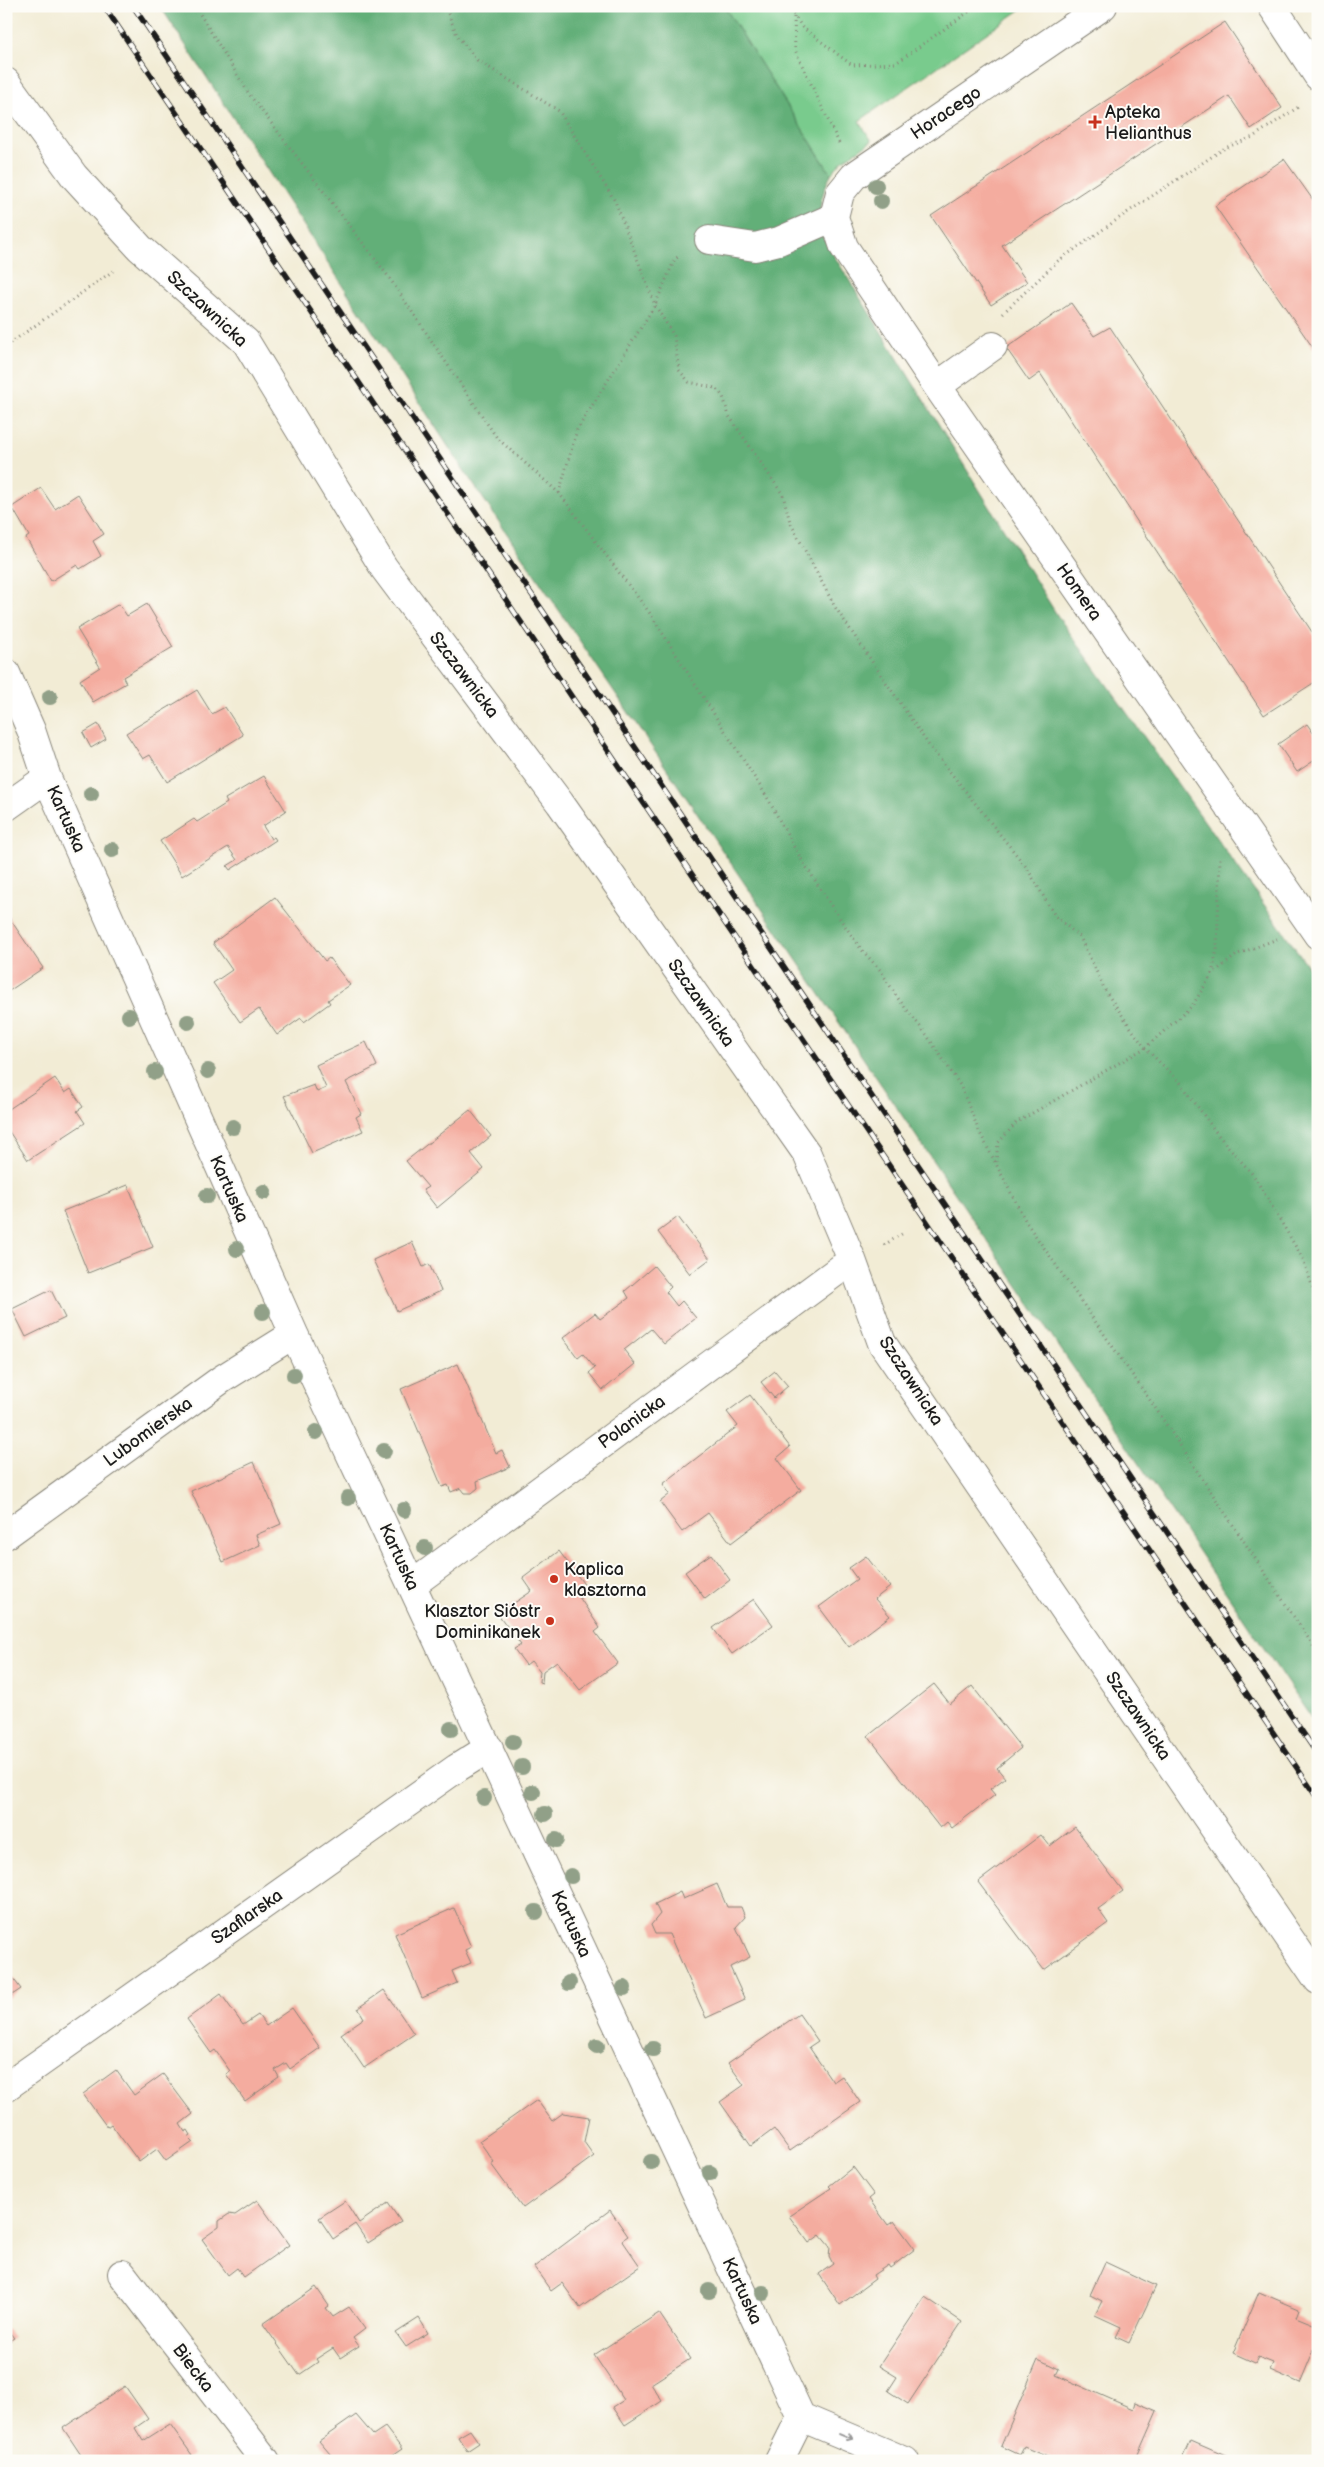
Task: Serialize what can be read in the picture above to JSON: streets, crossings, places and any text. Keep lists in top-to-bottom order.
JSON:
{
  "streets": {
    "street": [
      "Horacego",
      "Szczawnicka",
      "Homera",
      "Kartuska",
      "Polanicka",
      "Lubomierska",
      "Szaflarska",
      "Biecka"
    ]
  },
  "crossings": [
    ["Horacego", "Homera"],
    ["Szczawnicka", "Polanicka"],
    ["Kartuska", "Polanicka"],
    ["Kartuska", "Lubomierska"],
    ["Kartuska", "Szaflarska"]
  ],
  "places": {
    "health": ["Apteka Helianthus"],
    "other": ["Kaplica klasztorna", "Klasztor Sióstr Dominikanek"]
  }
}
